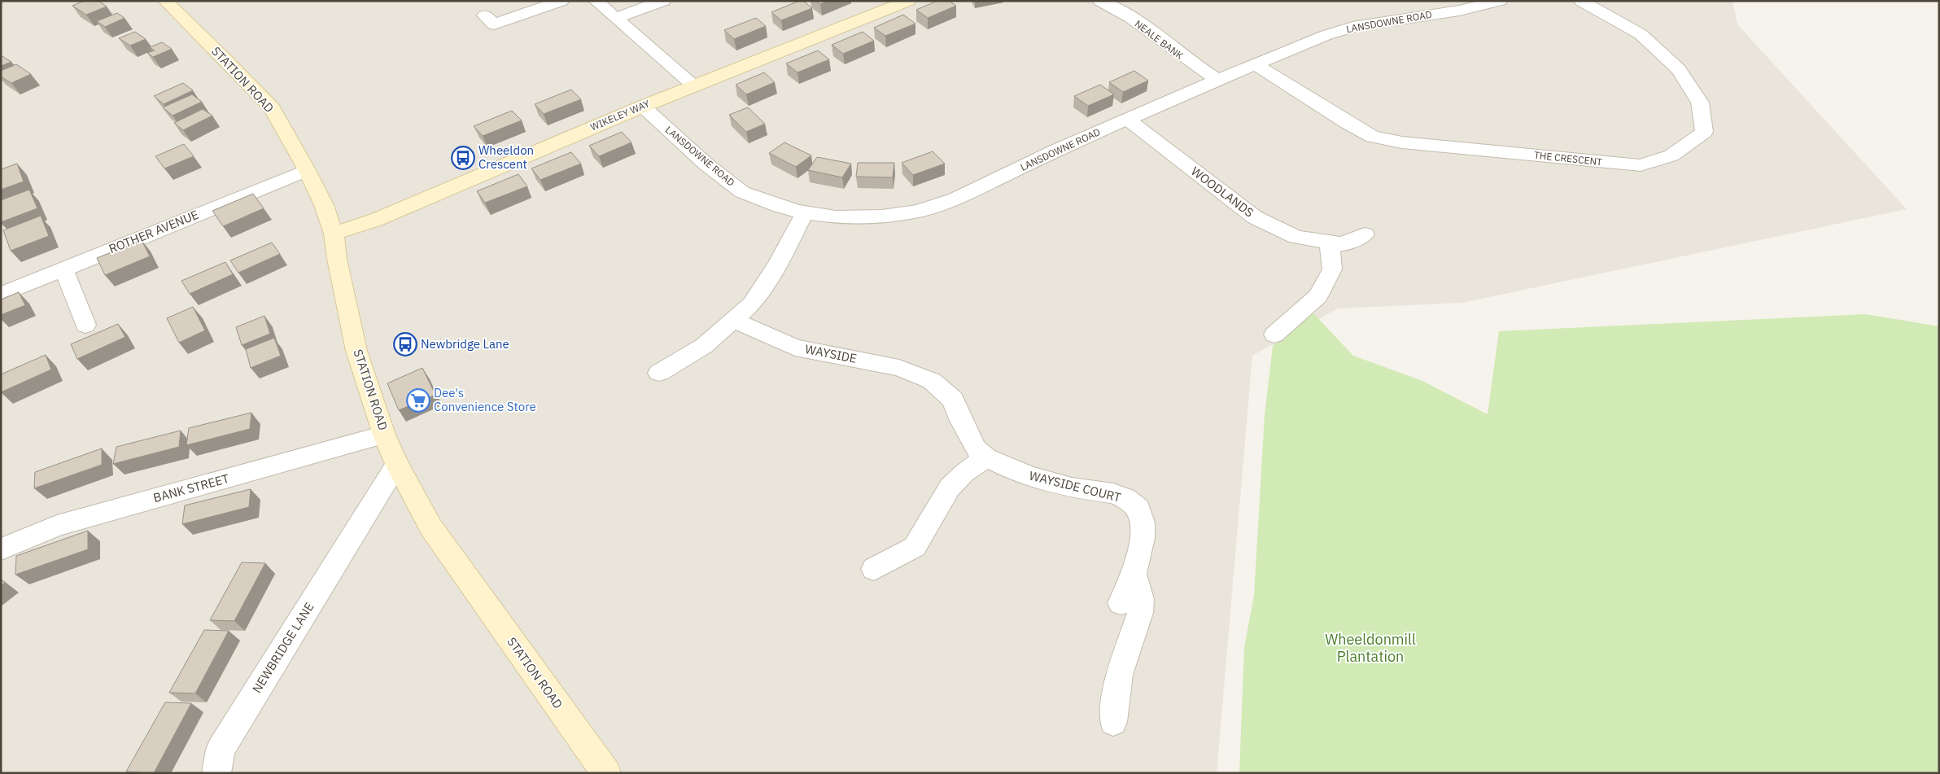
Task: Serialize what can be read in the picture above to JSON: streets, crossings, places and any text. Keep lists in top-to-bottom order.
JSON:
{
  "streets": {
    "main road": ["STATION ROAD", "WIKELEY WAY"],
    "street": [
      "LANSDOWNE ROAD",
      "NEALE BANK",
      "THE CRESCENT",
      "WOODLANDS",
      "ROTHER AVENUE",
      "WAYSIDE",
      "WAYSIDE COURT",
      "BANK STREET",
      "NEWBRIDGE LANE"
    ]
  },
  "crossings": [
    ["LANSDOWNE ROAD", "NEALE BANK"],
    ["LANSDOWNE ROAD", "WIKELEY WAY"],
    ["LANSDOWNE ROAD", "THE CRESCENT"],
    ["LANSDOWNE ROAD", "WOODLANDS"],
    ["STATION ROAD", "WIKELEY WAY"],
    ["STATION ROAD", "ROTHER AVENUE"],
    ["STATION ROAD", "BANK STREET"],
    ["STATION ROAD", "NEWBRIDGE LANE"],
    ["WAYSIDE", "WAYSIDE COURT"]
  ],
  "parks": ["Wheeldonmill Plantation"],
  "places": {
    "bus stop": ["Wheeldon Crescent", "Newbridge Lane"],
    "supermarket": ["Dee's Convenience Store"]
  }
}
